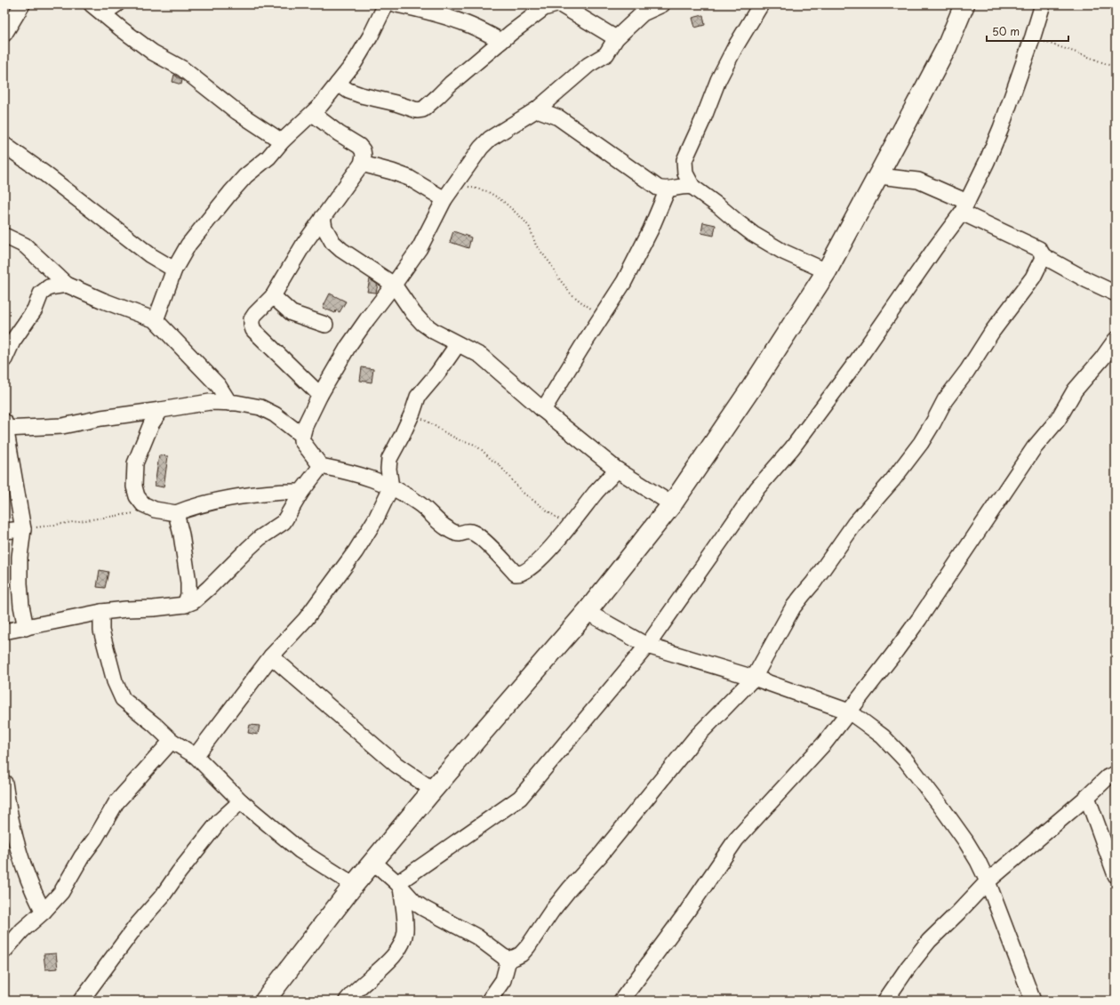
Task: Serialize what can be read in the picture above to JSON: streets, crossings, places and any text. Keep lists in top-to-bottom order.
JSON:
{
  "scale_bar": "50 m"
}
